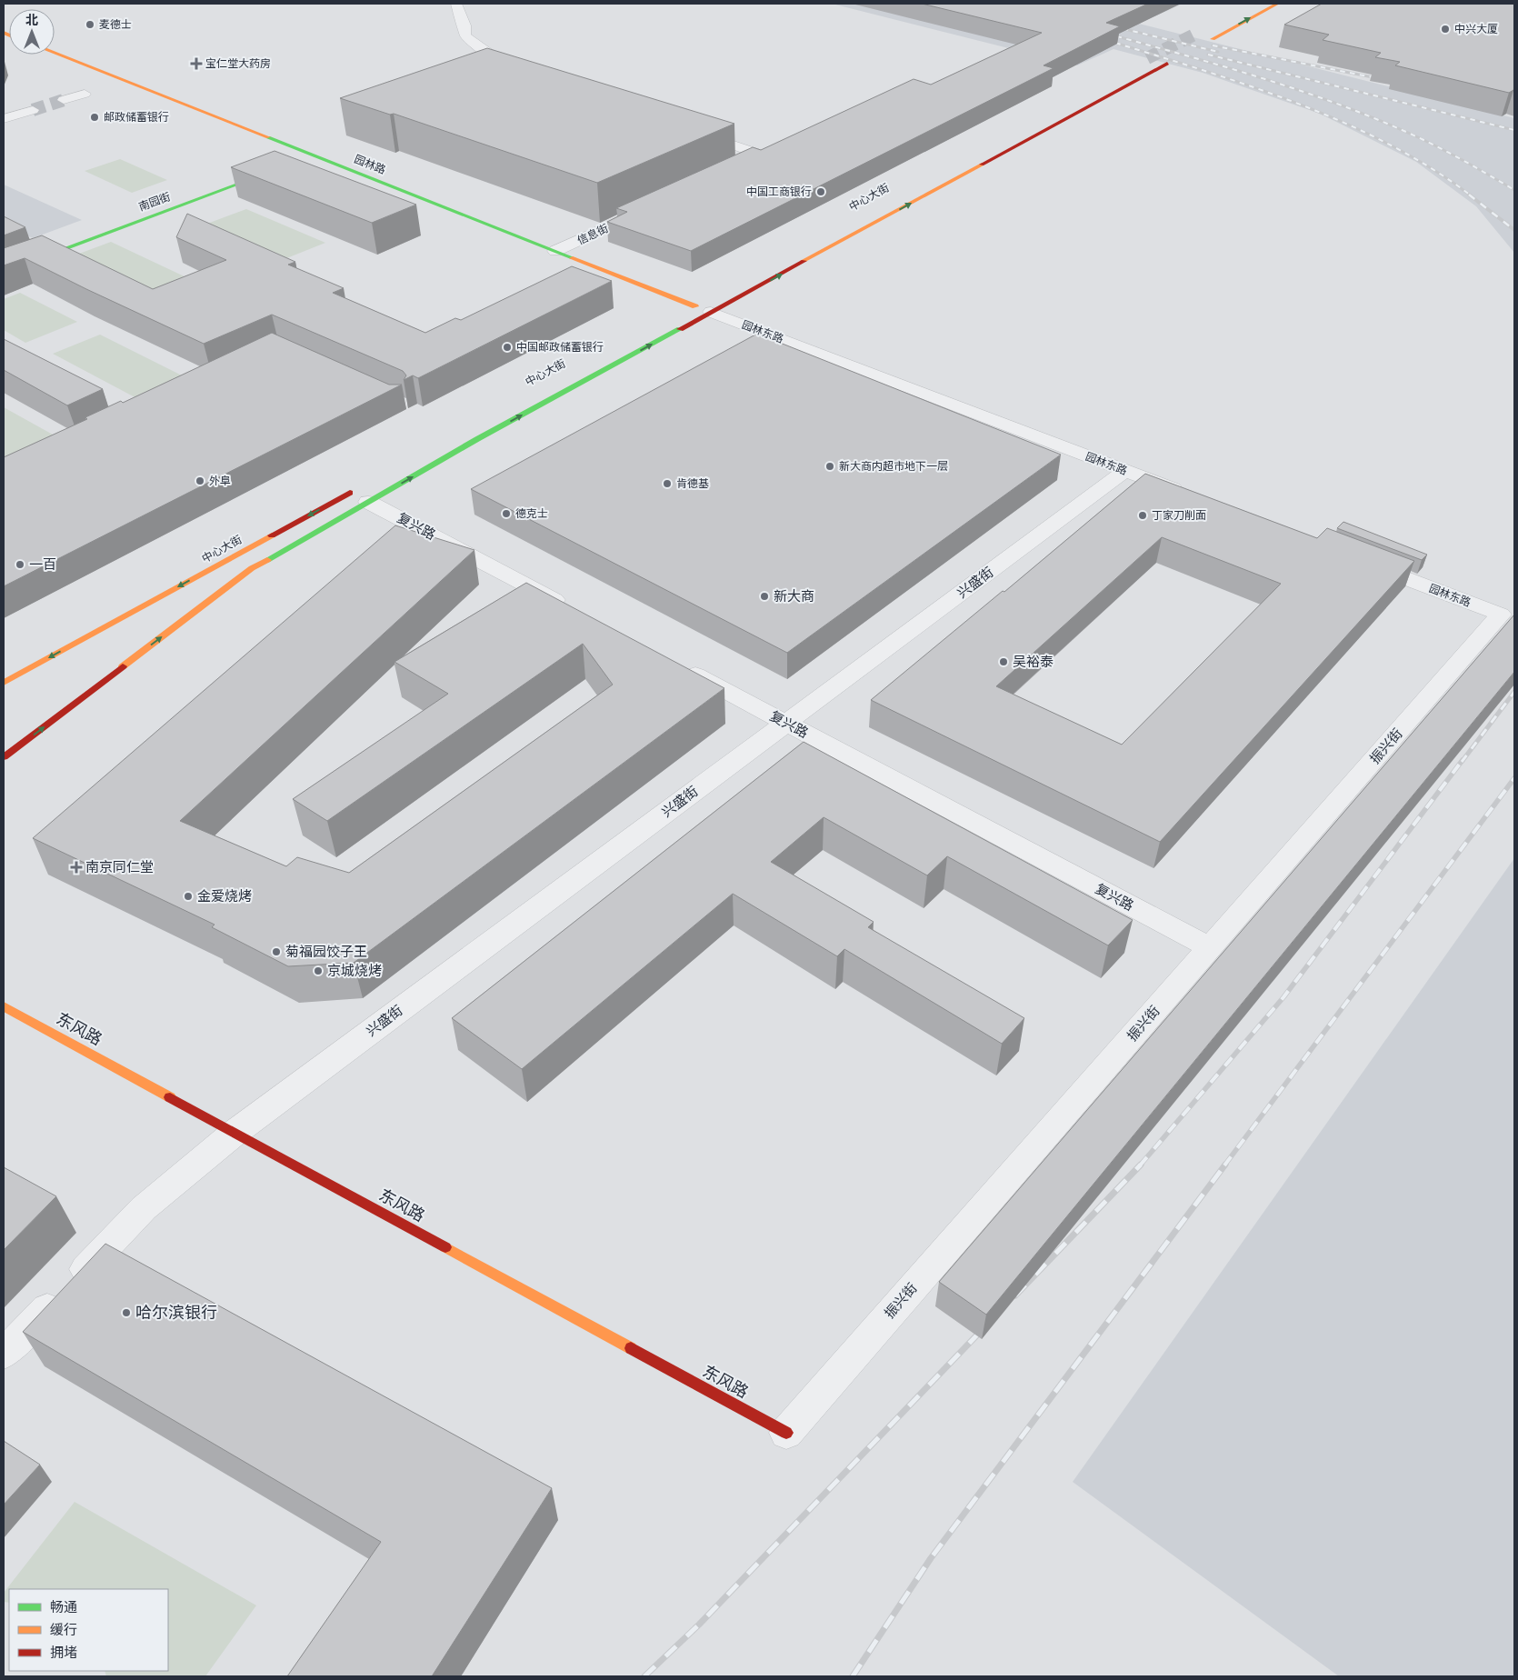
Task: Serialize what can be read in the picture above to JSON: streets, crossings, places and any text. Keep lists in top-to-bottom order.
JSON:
{
  "streets": {
    "street": [
      "园林路",
      "中心大街",
      "南园街",
      "信息街",
      "园林东路",
      "复兴路",
      "兴盛街",
      "振兴街",
      "东风路"
    ]
  },
  "crossings": [
    ["园林路", "中心大街"],
    ["园林路", "信息街"],
    ["园林路", "园林东路"],
    ["中心大街", "园林东路"],
    ["中心大街", "复兴路"],
    ["园林东路", "兴盛街"],
    ["园林东路", "振兴街"],
    ["复兴路", "兴盛街"],
    ["复兴路", "振兴街"],
    ["兴盛街", "东风路"],
    ["振兴街", "东风路"]
  ],
  "places": {
    "other": [
      "麦德士",
      "中兴大厦",
      "邮政储蓄银行",
      "中国工商银行",
      "中国邮政储蓄银行",
      "新大商内超市地下一层",
      "外阜",
      "肯德基",
      "德克士",
      "丁家刀削面",
      "一百",
      "新大商",
      "吴裕泰",
      "金爱烧烤",
      "菊福园饺子王",
      "京城烧烤",
      "哈尔滨银行"
    ],
    "health": ["宝仁堂大药房", "南京同仁堂"]
  },
  "legend": ["畅通", "缓行", "拥堵"],
  "north": "top"
}
